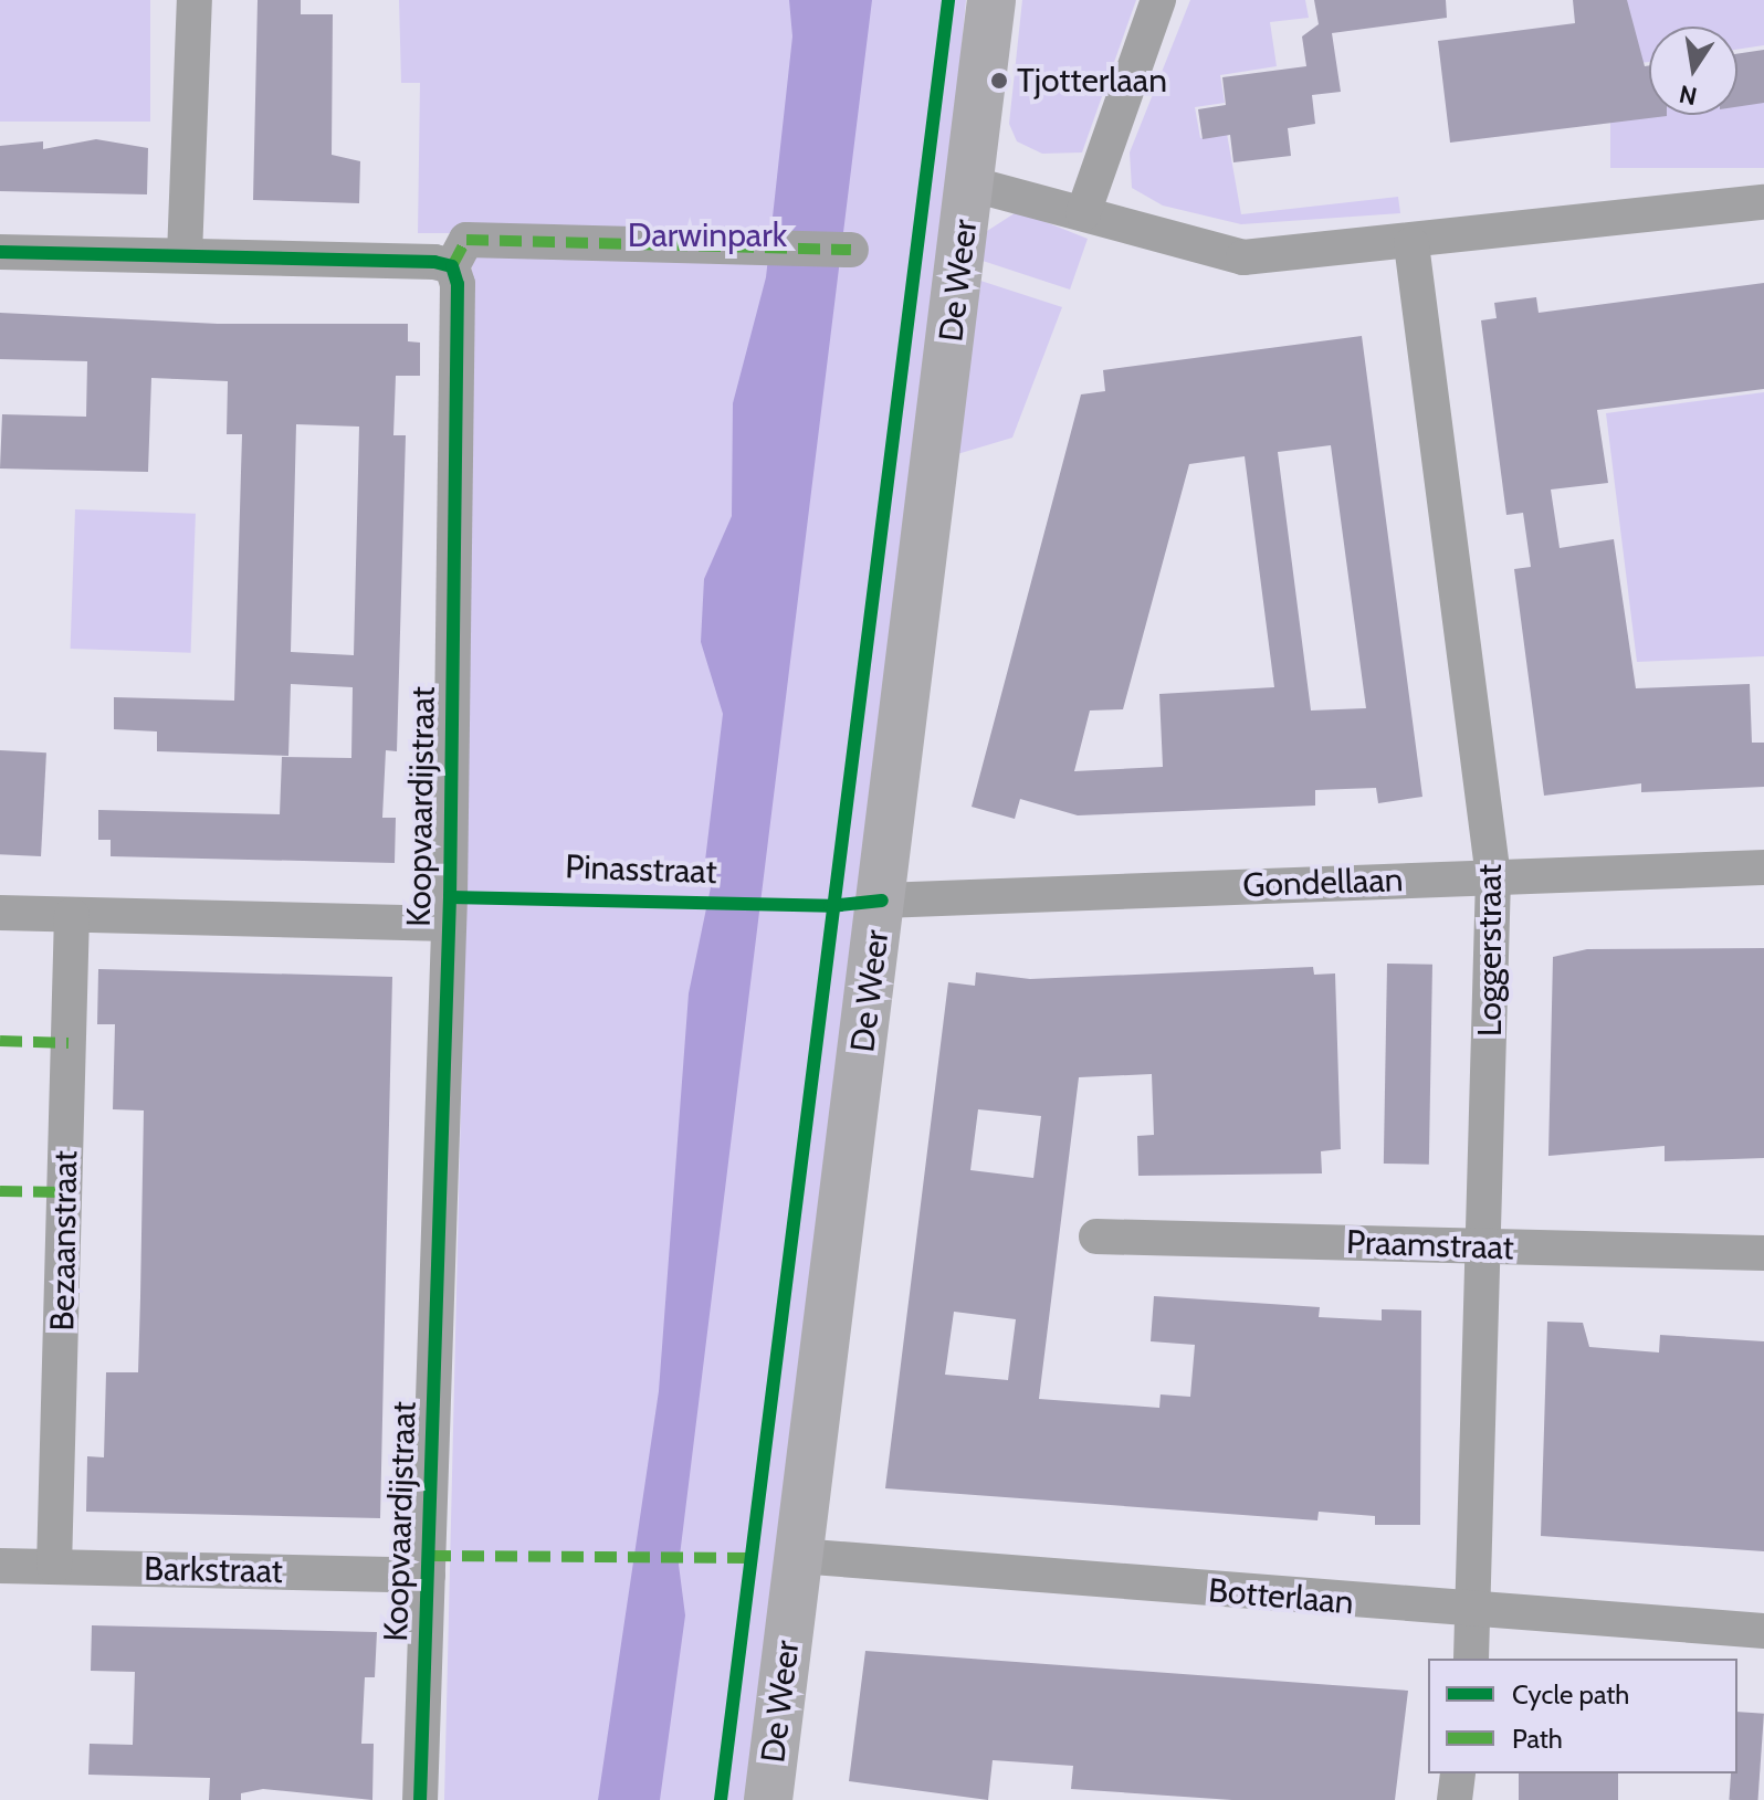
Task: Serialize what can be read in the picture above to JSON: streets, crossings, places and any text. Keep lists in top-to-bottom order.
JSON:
{
  "streets": {
    "street": [
      "De Weer",
      "Koopvaardijstraat",
      "Gondellaan",
      "Loggerstraat",
      "Bezaanstraat",
      "Praamstraat",
      "Barkstraat",
      "Botterlaan"
    ],
    "cycle path": ["Pinasstraat"]
  },
  "crossings": [
    ["De Weer", "Gondellaan"],
    ["De Weer", "Botterlaan"],
    ["Koopvaardijstraat", "Barkstraat"],
    ["Gondellaan", "Loggerstraat"],
    ["Loggerstraat", "Praamstraat"],
    ["Loggerstraat", "Botterlaan"],
    ["Bezaanstraat", "Barkstraat"]
  ],
  "parks": ["Darwinpark"],
  "places": ["Tjotterlaan"],
  "legend": ["Cycle path", "Path"],
  "north": "bottom"
}
